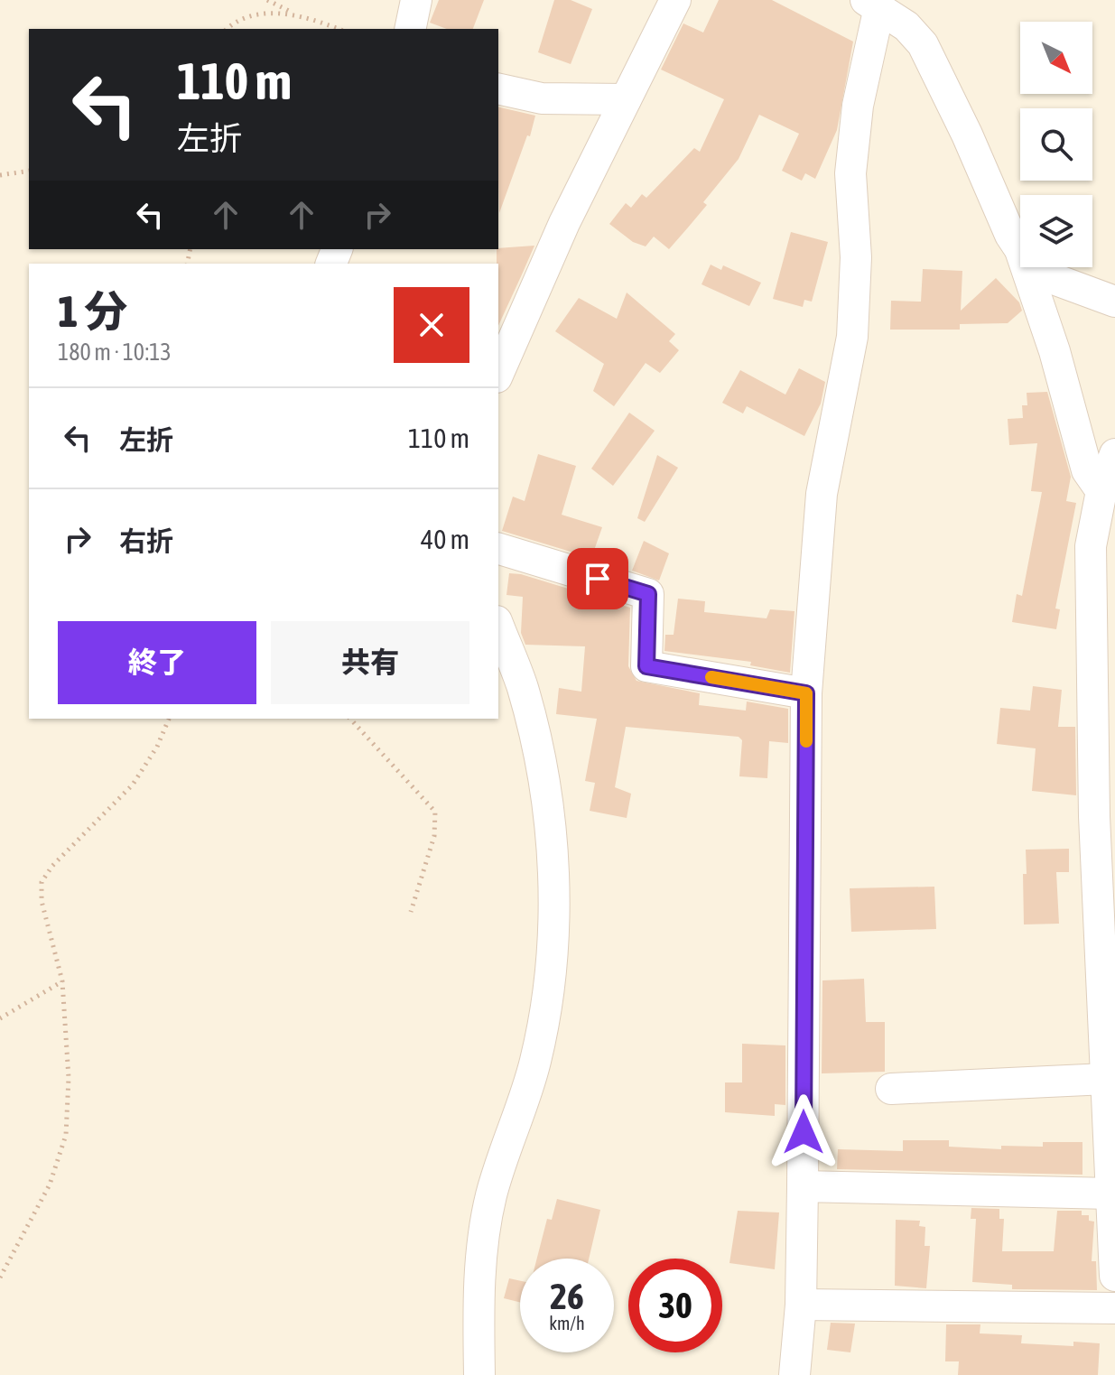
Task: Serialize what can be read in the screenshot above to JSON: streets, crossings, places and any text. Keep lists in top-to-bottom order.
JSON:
{
  "north": "bottom right",
  "page": {
    "turn": ["110 m", "左折"],
    "heading": ["1 分", "180 m · 10:13"],
    "list": [
      {
        "name": "左折",
        "value": "110 m"
      },
      {
        "name": "右折",
        "value": "40 m"
      }
    ],
    "buttons": ["終了", "共有"],
    "speed": "26 km/h",
    "limit": "30"
  }
}
